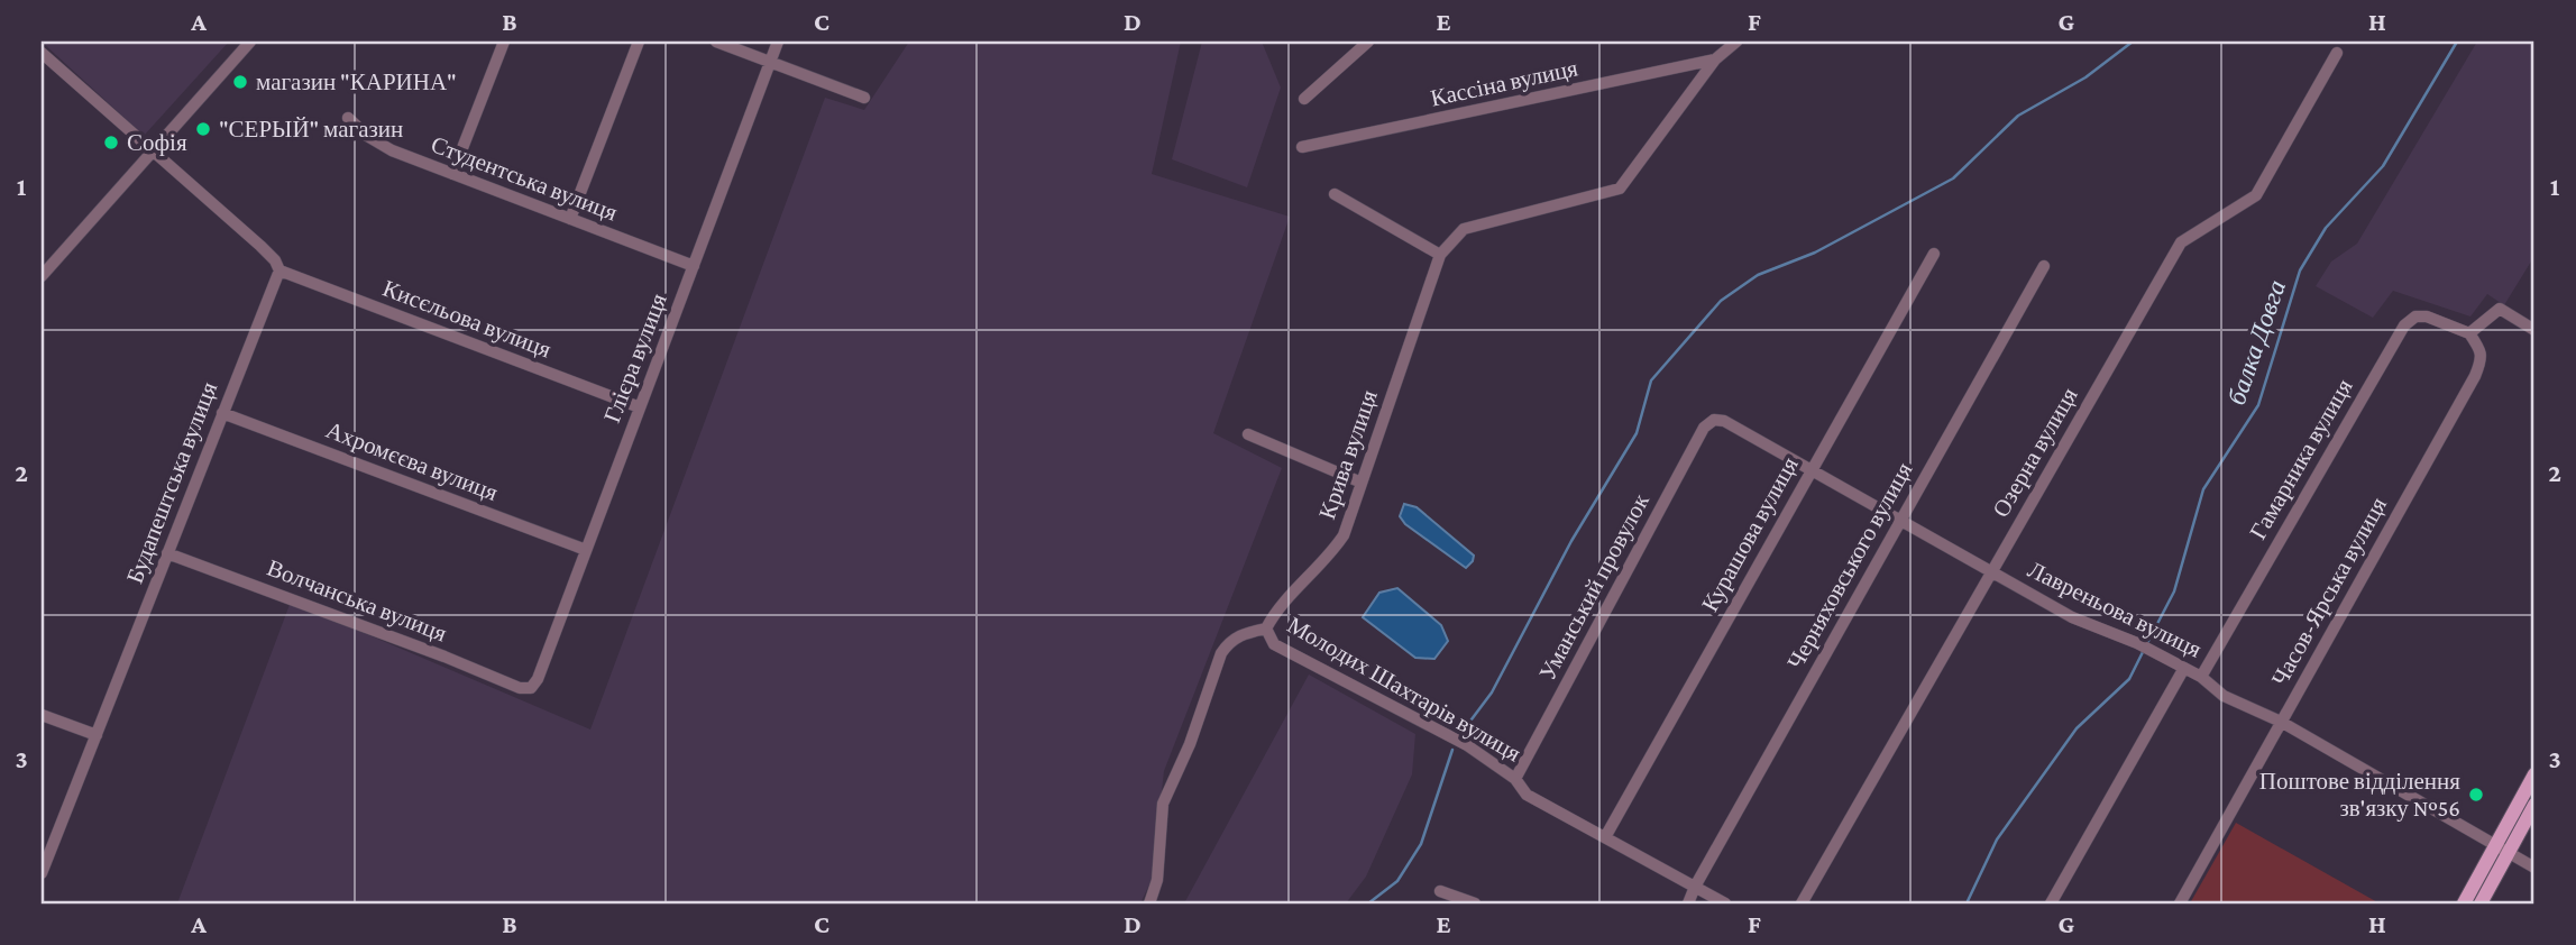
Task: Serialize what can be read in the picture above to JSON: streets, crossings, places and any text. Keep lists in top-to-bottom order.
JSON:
{
  "streets": {
    "street": [
      "Кассіна вулиця",
      "Студентська вулиця",
      "Кисєльова вулиця",
      "Глієра вулиця",
      "Озерна вулиця",
      "Крива вулиця",
      "Гамарника вулиця",
      "Ахромєєва вулиця",
      "Будапештська вулиця",
      "Курашова вулиця",
      "Черняховського вулиця",
      "Уманський провулок",
      "Часов-Ярська вулиця",
      "Волчанська вулиця",
      "Лавреньова вулиця",
      "Молодих Шахтарів вулиця"
    ]
  },
  "crossings": [
    ["Кассіна вулиця", "Крива вулиця"],
    ["Студентська вулиця", "Глієра вулиця"],
    ["Кисєльова вулиця", "Глієра вулиця"],
    ["Кисєльова вулиця", "Будапештська вулиця"],
    ["Глієра вулиця", "Ахромєєва вулиця"],
    ["Глієра вулиця", "Волчанська вулиця"],
    ["Озерна вулиця", "Лавреньова вулиця"],
    ["Крива вулиця", "Молодих Шахтарів вулиця"],
    ["Гамарника вулиця", "Часов-Ярська вулиця"],
    ["Гамарника вулиця", "Лавреньова вулиця"],
    ["Ахромєєва вулиця", "Будапештська вулиця"],
    ["Будапештська вулиця", "Волчанська вулиця"],
    ["Курашова вулиця", "Лавреньова вулиця"],
    ["Курашова вулиця", "Молодих Шахтарів вулиця"],
    ["Черняховського вулиця", "Лавреньова вулиця"],
    ["Черняховського вулиця", "Молодих Шахтарів вулиця"],
    ["Уманський провулок", "Лавреньова вулиця"],
    ["Уманський провулок", "Молодих Шахтарів вулиця"],
    ["Часов-Ярська вулиця", "Лавреньова вулиця"]
  ],
  "water": ["балка Довга"],
  "places": [
    "магазин \"КАРИНА\"",
    "\"СЕРЫЙ\" магазин",
    "Софія",
    "Поштове відділення зв'язку №56"
  ],
  "grid": {
    "columns": [
      "A",
      "B",
      "C",
      "D",
      "E",
      "F",
      "G",
      "H"
    ],
    "rows": ["1", "2", "3"]
  }
}
